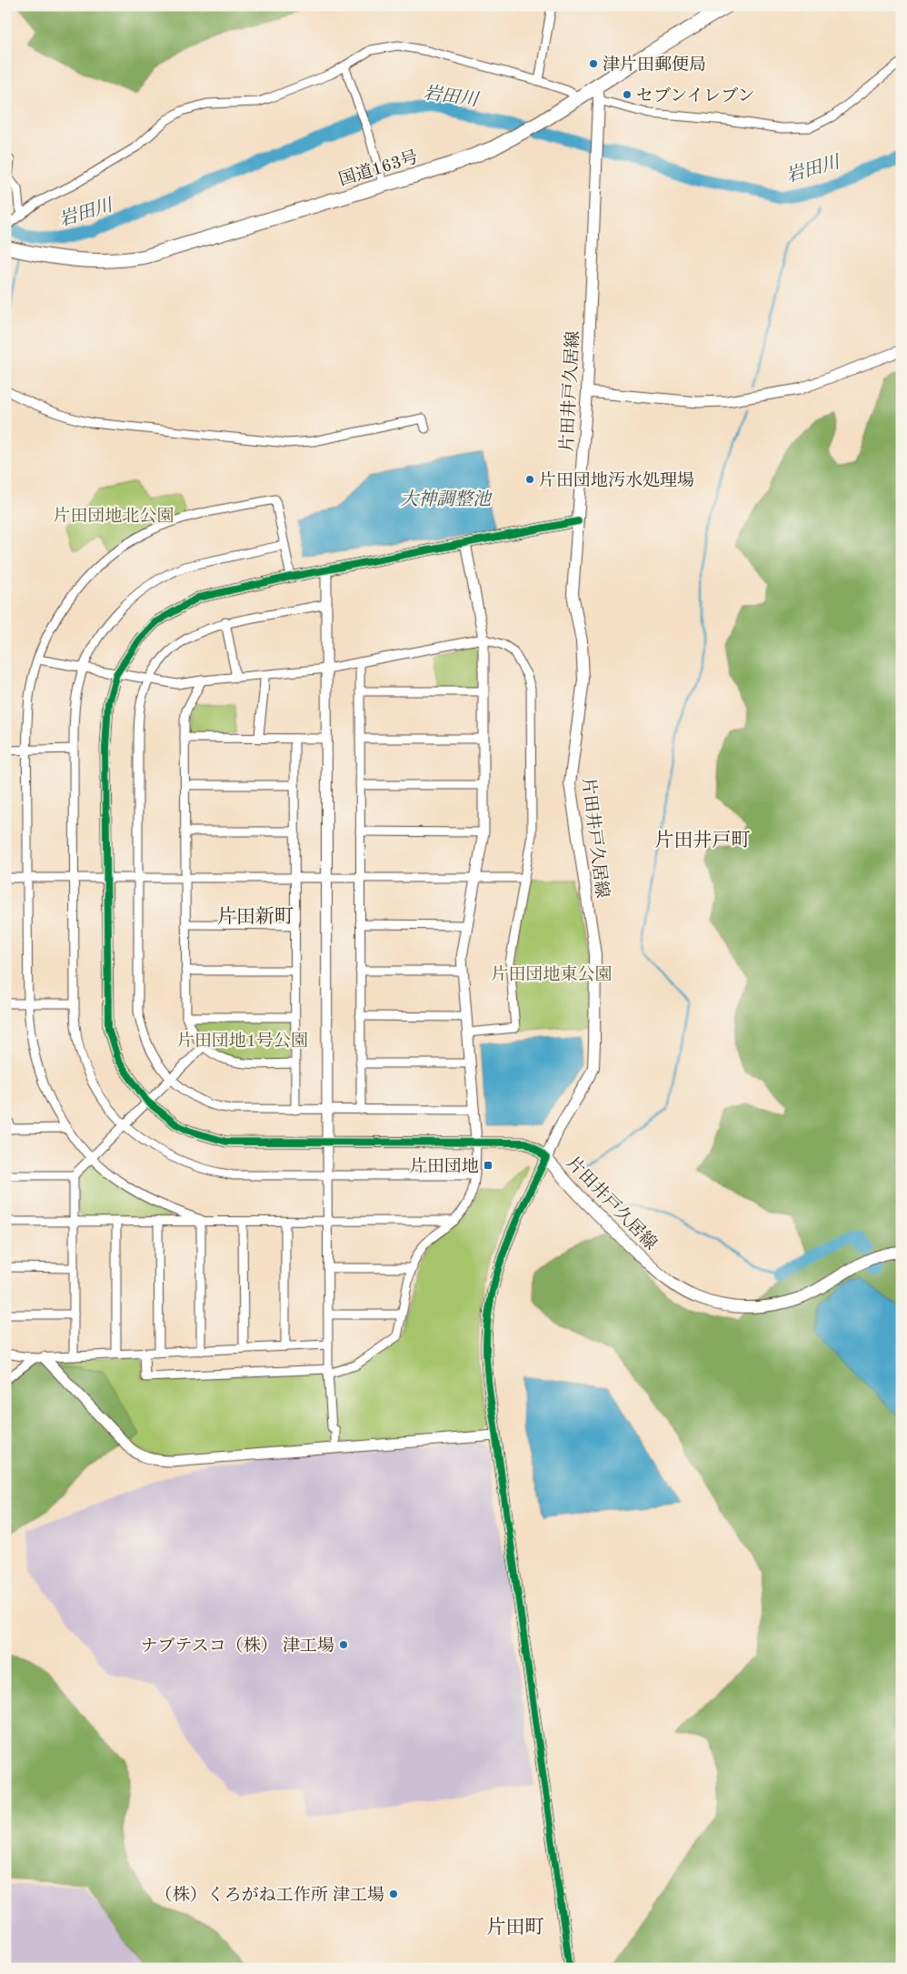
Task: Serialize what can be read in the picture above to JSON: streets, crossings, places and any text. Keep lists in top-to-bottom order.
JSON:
{
  "streets": {
    "highway": ["国道163号"],
    "main road": ["片田井戸久居線"]
  },
  "crossings": [
    ["国道163号", "片田井戸久居線"]
  ],
  "districts": ["片田井戸町", "片田新町", "片田町"],
  "water": ["岩田川", "大神調整池"],
  "parks": ["片田団地北公園", "片田団地東公園", "片田団地1号公園"],
  "places": {
    "other": [
      "津片田郵便局",
      "セブンイレブン",
      "片田団地汚水処理場",
      "ナブテスコ（株） 津工場",
      "（株）くろがね工作所 津工場"
    ],
    "transit": ["片田団地"]
  }
}
